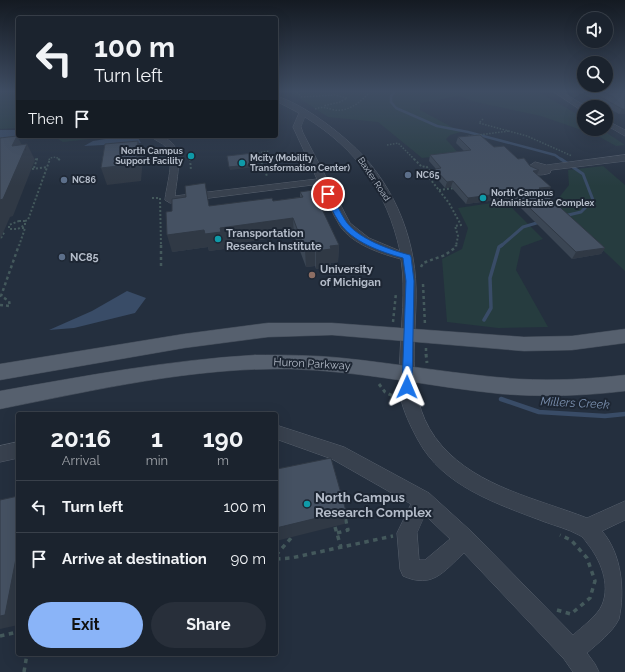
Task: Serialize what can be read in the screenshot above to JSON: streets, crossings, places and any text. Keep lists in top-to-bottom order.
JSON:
{
  "streets": {
    "main road": ["Huron Parkway"],
    "street": ["Baxter Road"]
  },
  "crossings": [
    ["Baxter Road", "Huron Parkway"]
  ],
  "water": ["Millers Creek"],
  "places": [
    "North Campus Support Facility",
    "Mcity (Mobility Transformation Center)",
    "NC65",
    "NC86",
    "North Campus Administrative Complex",
    "Transportation Research Institute",
    "NC85",
    "University of Michigan",
    "North Campus Research Complex"
  ],
  "page": {
    "turn": ["100 m", "Turn left"],
    "then": "Then",
    "eta": [
      "20:16",
      "Arrival",
      "1",
      "min",
      "190",
      "m"
    ],
    "list": [
      {
        "name": "Turn left",
        "value": "100 m"
      },
      {
        "name": "Arrive at destination",
        "value": "90 m"
      }
    ],
    "buttons": ["Exit", "Share"]
  }
}
